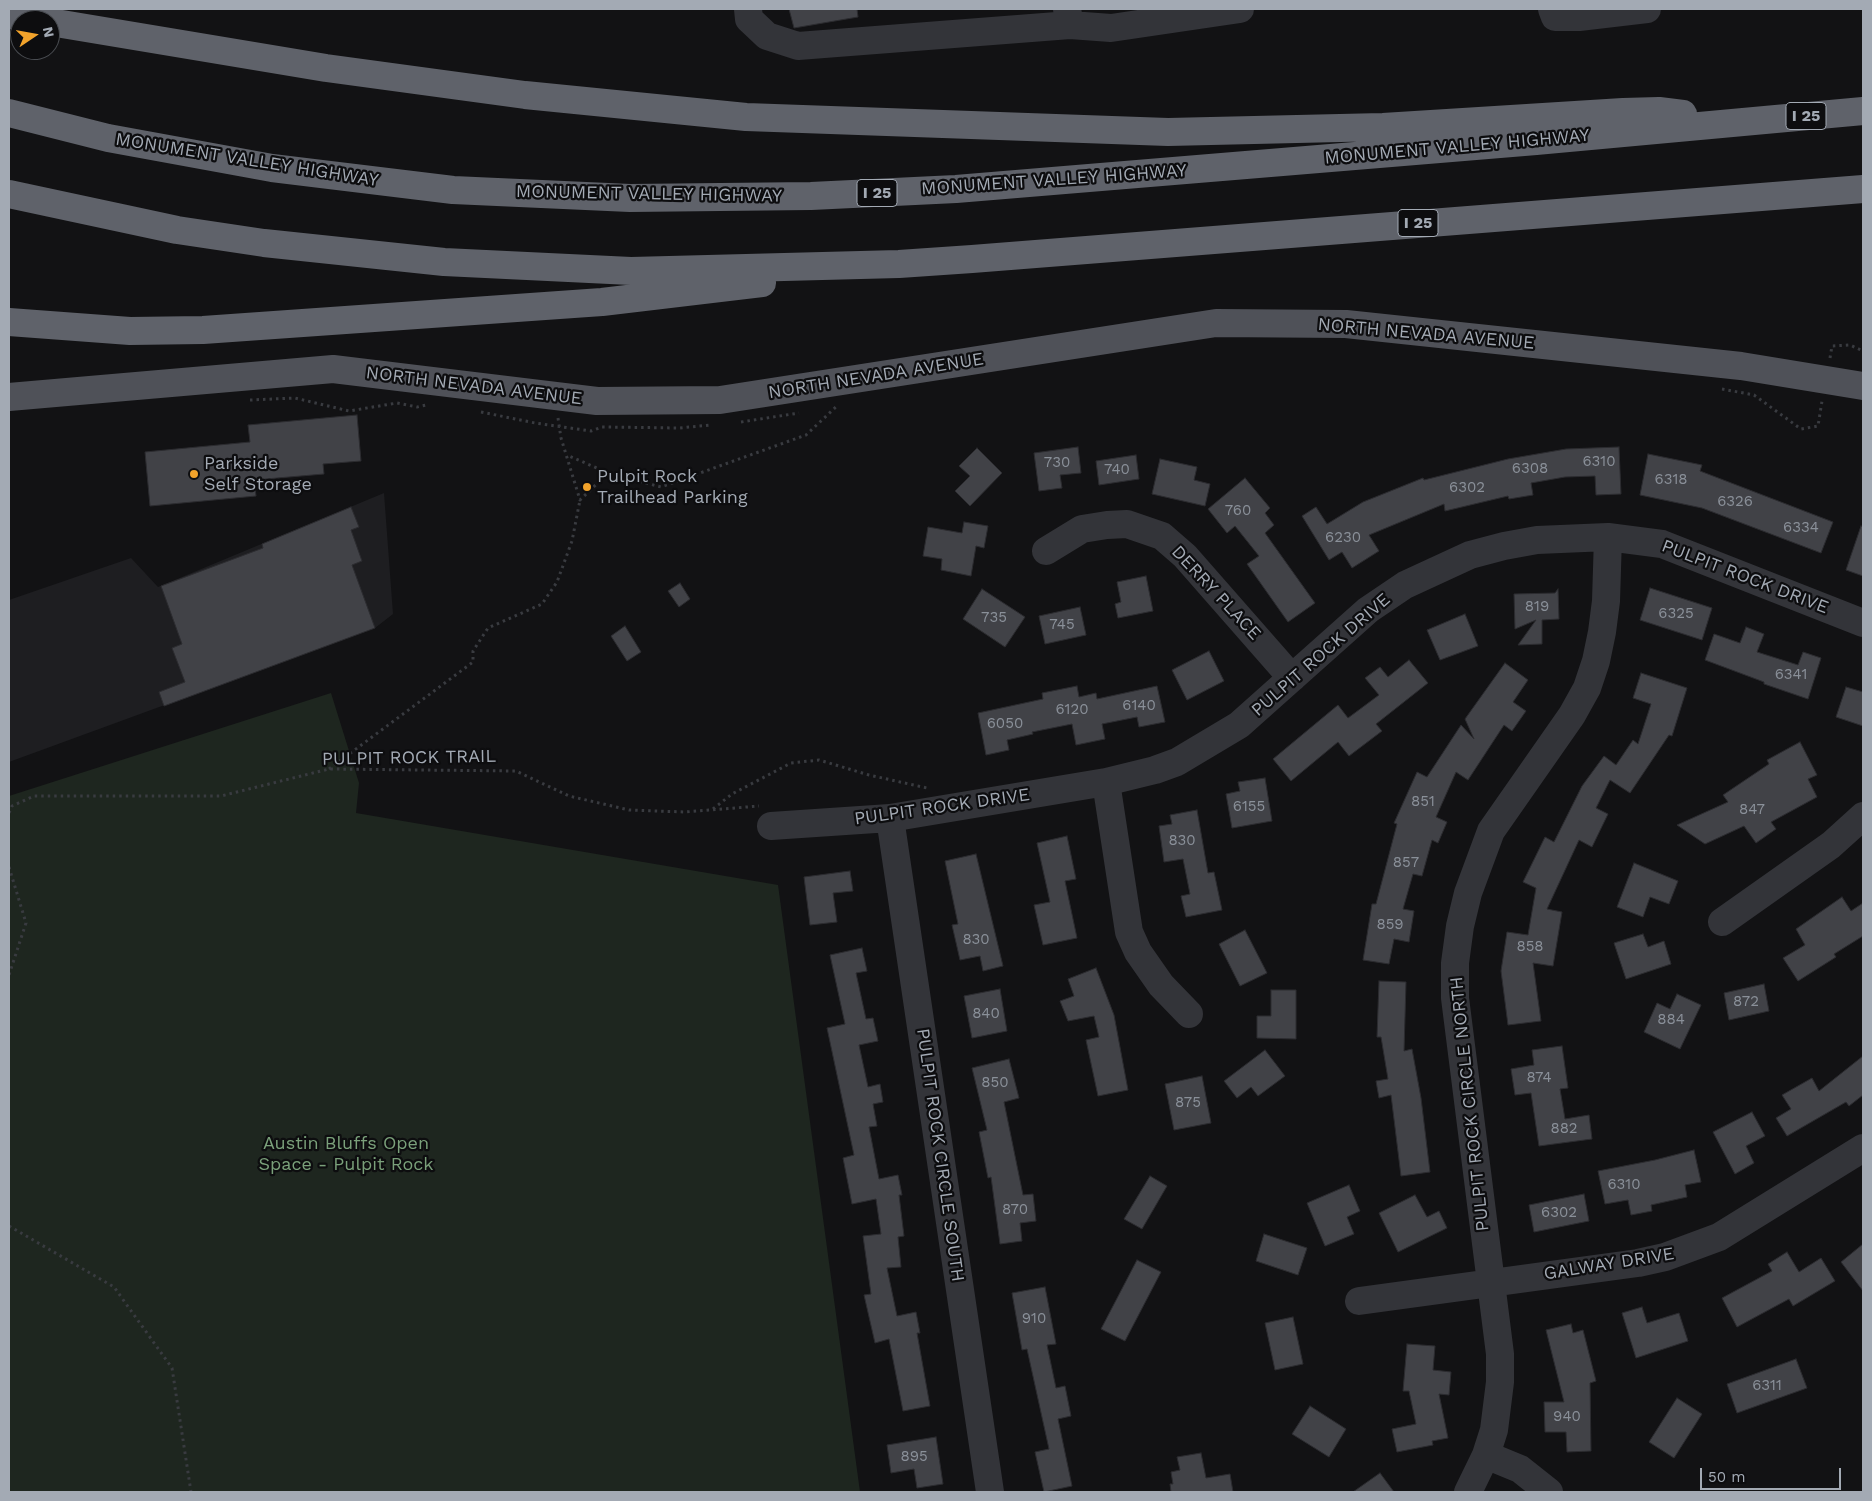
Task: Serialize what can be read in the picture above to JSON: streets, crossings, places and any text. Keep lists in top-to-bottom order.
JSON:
{
  "streets": {
    "highway": ["I 25", "MONUMENT VALLEY HIGHWAY"],
    "main road": ["NORTH NEVADA AVENUE"],
    "street": [
      "PULPIT ROCK DRIVE",
      "DERRY PLACE",
      "PULPIT ROCK CIRCLE NORTH",
      "PULPIT ROCK CIRCLE SOUTH",
      "GALWAY DRIVE"
    ],
    "path": ["PULPIT ROCK TRAIL"]
  },
  "crossings": [
    ["PULPIT ROCK DRIVE", "DERRY PLACE"],
    ["PULPIT ROCK DRIVE", "PULPIT ROCK TRAIL"],
    ["PULPIT ROCK DRIVE", "PULPIT ROCK CIRCLE NORTH"],
    ["PULPIT ROCK DRIVE", "PULPIT ROCK CIRCLE SOUTH"],
    ["PULPIT ROCK CIRCLE NORTH", "GALWAY DRIVE"]
  ],
  "parks": ["Austin Bluffs Open Space - Pulpit Rock"],
  "places": ["Parkside Self Storage", "Pulpit Rock Trailhead Parking"],
  "house_numbers": [
    "6310",
    "730",
    "6308",
    "740",
    "6318",
    "6302",
    "6326",
    "760",
    "6334",
    "6230",
    "819",
    "6325",
    "735",
    "745",
    "6341",
    "6140",
    "6120",
    "6050",
    "851",
    "6155",
    "847",
    "830",
    "857",
    "859",
    "830",
    "858",
    "872",
    "840",
    "884",
    "874",
    "850",
    "875",
    "882",
    "6310",
    "870",
    "6302",
    "910",
    "6311",
    "940",
    "895"
  ],
  "scale_bar": "50 m",
  "north": "right"
}
